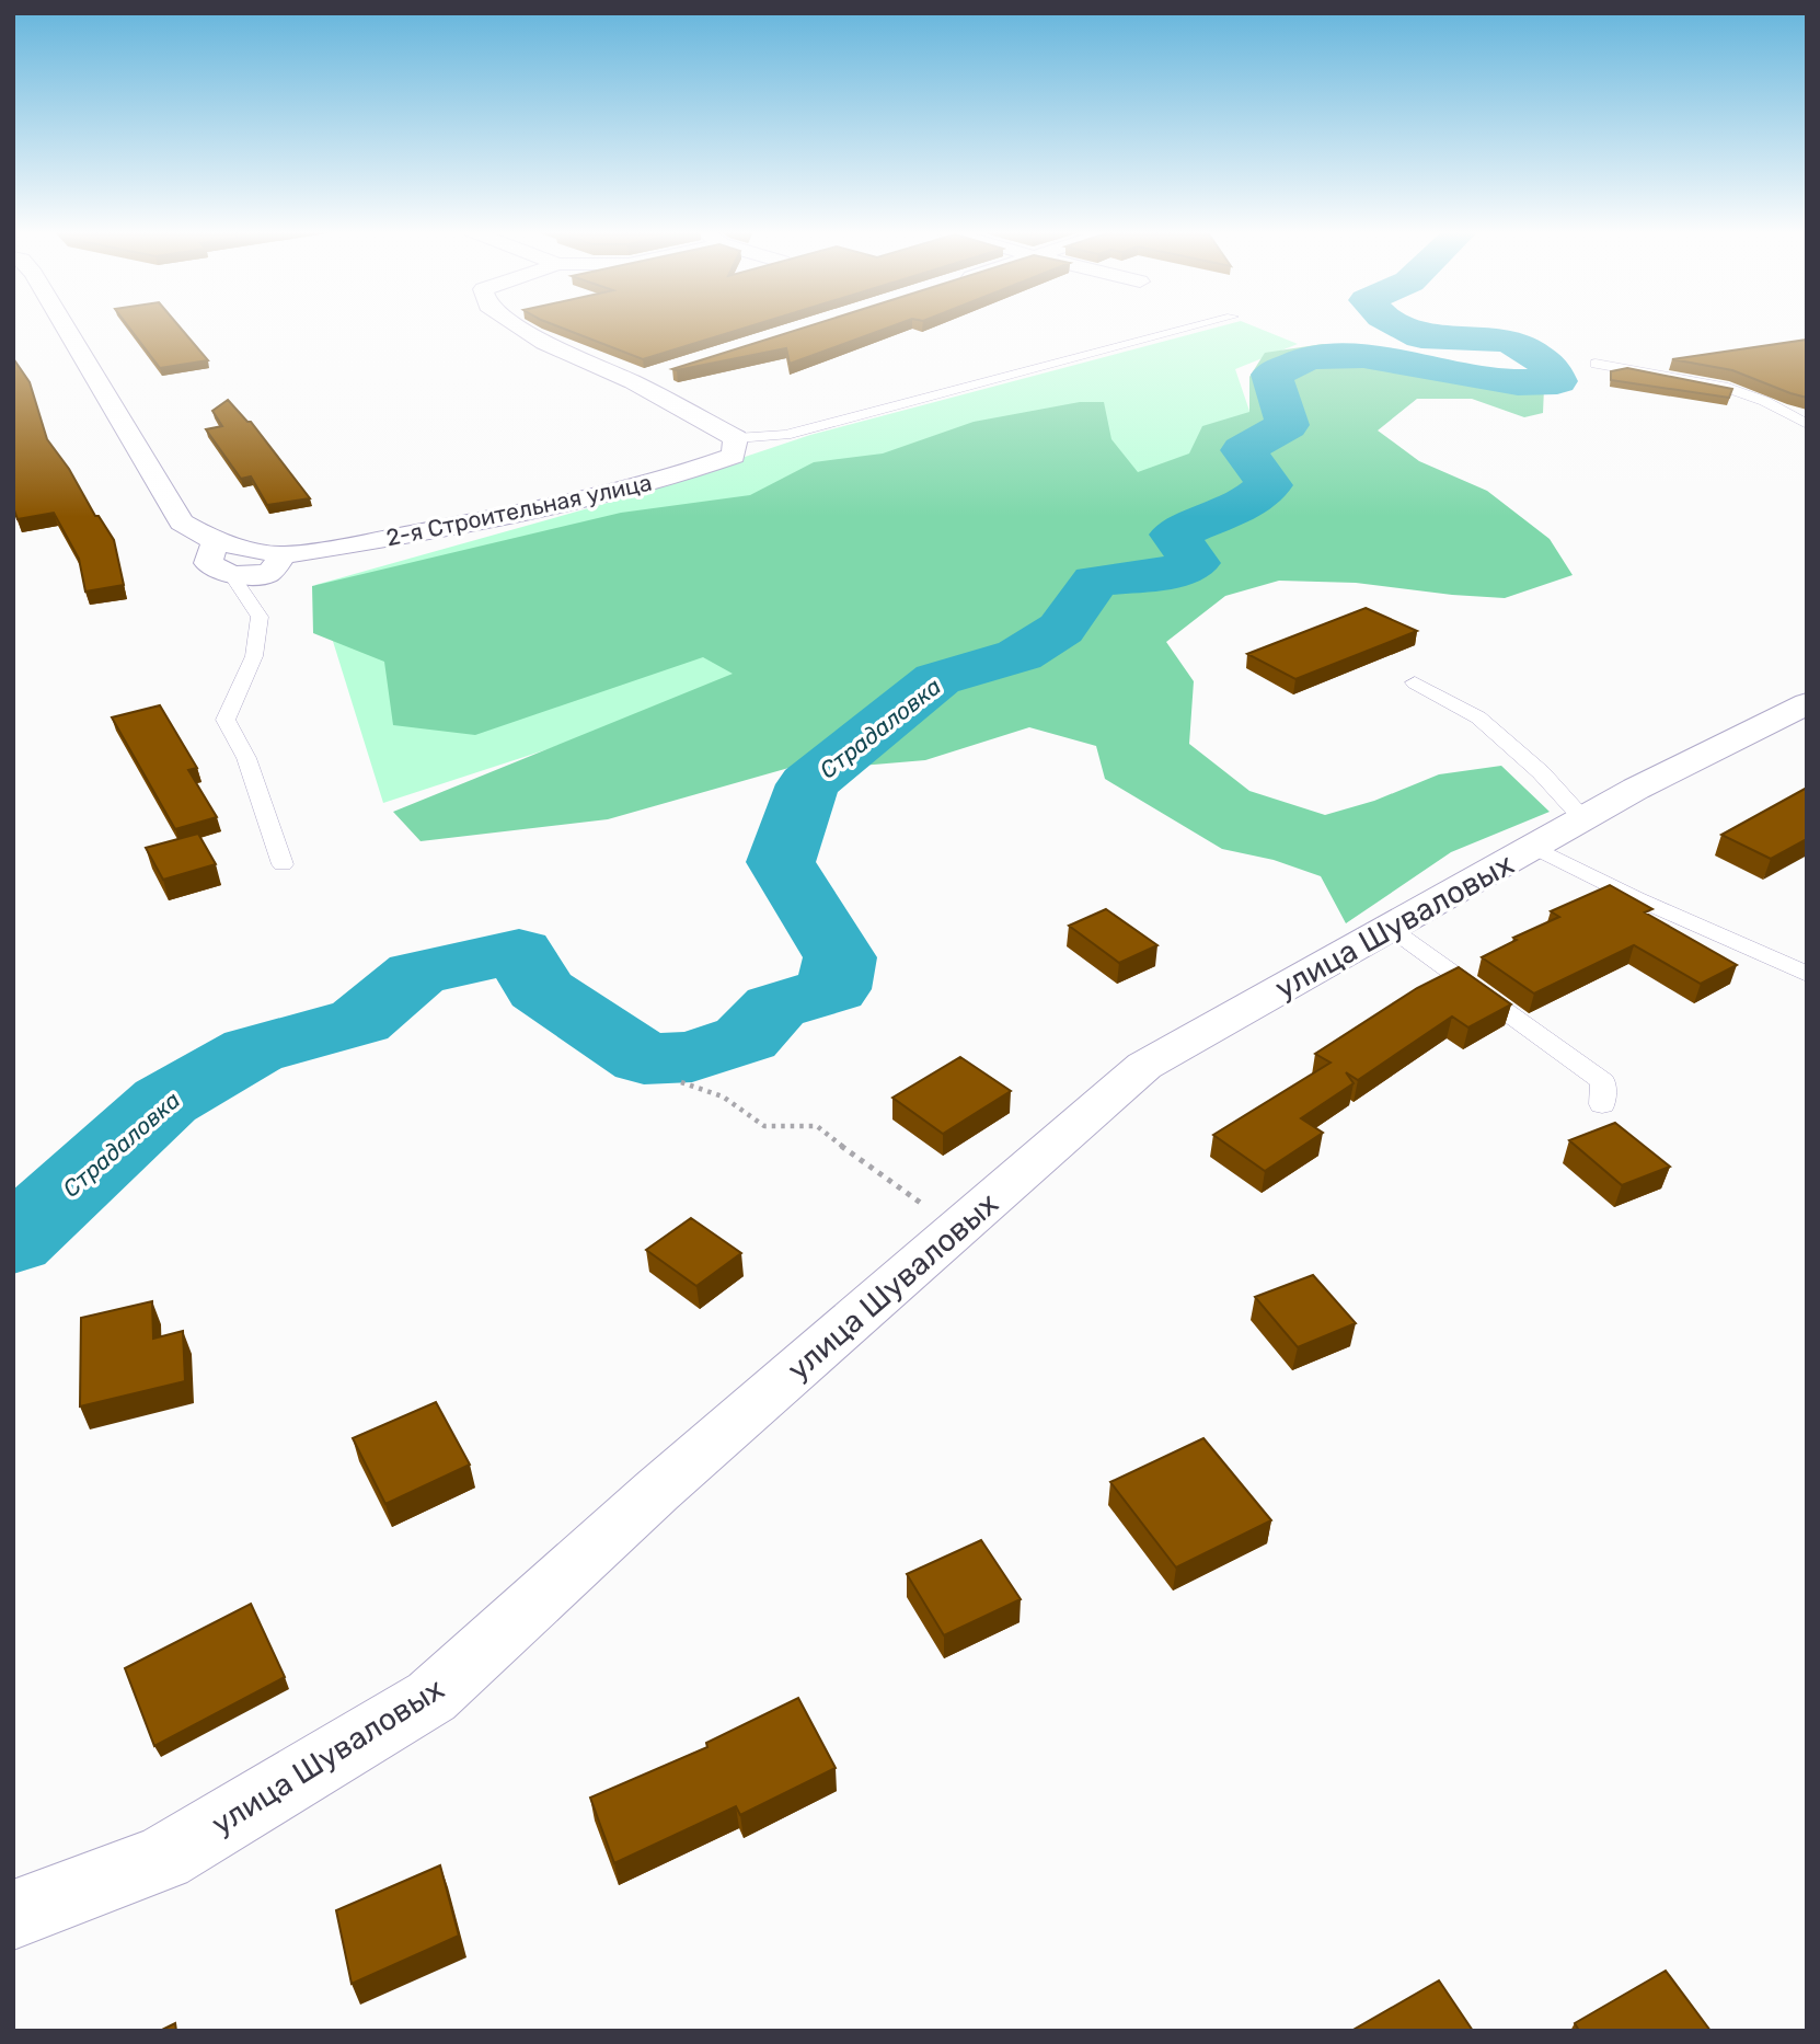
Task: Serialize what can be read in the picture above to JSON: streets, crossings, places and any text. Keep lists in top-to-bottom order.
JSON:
{
  "streets": {
    "street": ["2-я Строительная улица", "улица Шуваловых"]
  },
  "water": ["Страдаловка"]
}
